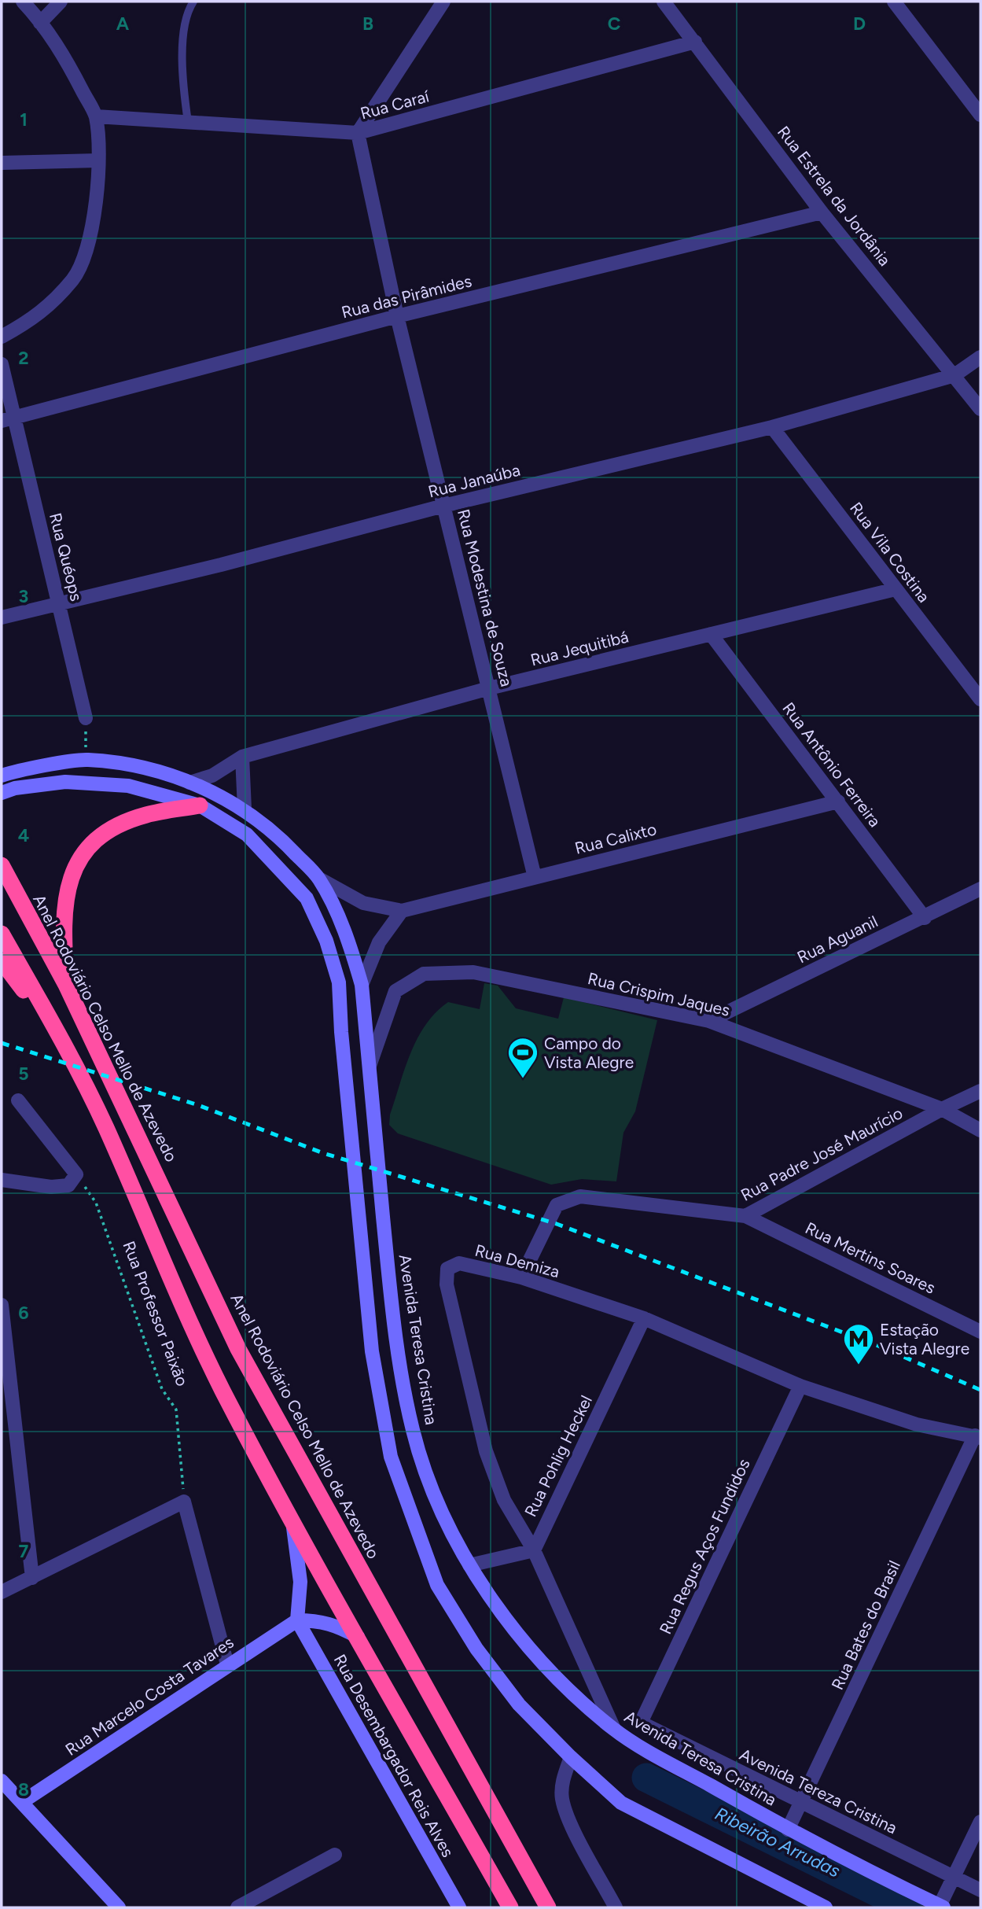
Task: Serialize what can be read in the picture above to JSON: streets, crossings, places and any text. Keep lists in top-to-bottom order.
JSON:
{
  "streets": {
    "highway": ["Anel Rodoviário Celso Mello de Azevedo"],
    "main road": ["Avenida Teresa Cristina", "Rua Marcelo Costa Tavares", "Rua Desembargador Reis Alves"],
    "street": [
      "Rua Caraí",
      "Rua Estrela da Jordânia",
      "Rua das Pirâmides",
      "Rua Janaúba",
      "Rua Vila Costina",
      "Rua Quéops",
      "Rua Modestina de Souza",
      "Rua Jequitibá",
      "Rua Antônio Ferreira",
      "Rua Calixto",
      "Rua Aguanil",
      "Rua Crispim Jaques",
      "Rua Padre José Maurício",
      "Rua Mertins Soares",
      "Rua Demiza",
      "Rua Pohlig Heckel",
      "Rua Regus Aços Fundidos",
      "Rua Bates do Brasil",
      "Avenida Tereza Cristina"
    ],
    "path": ["Rua Professor Paixão"]
  },
  "crossings": [
    ["Rua Caraí", "Rua Estrela da Jordânia"],
    ["Rua Caraí", "Rua Modestina de Souza"],
    ["Rua Estrela da Jordânia", "Rua das Pirâmides"],
    ["Rua Estrela da Jordânia", "Rua Janaúba"],
    ["Rua das Pirâmides", "Rua Quéops"],
    ["Rua das Pirâmides", "Rua Modestina de Souza"],
    ["Rua Janaúba", "Rua Vila Costina"],
    ["Rua Janaúba", "Rua Quéops"],
    ["Rua Janaúba", "Rua Modestina de Souza"],
    ["Rua Vila Costina", "Rua Jequitibá"],
    ["Rua Modestina de Souza", "Rua Jequitibá"],
    ["Rua Modestina de Souza", "Rua Calixto"],
    ["Rua Jequitibá", "Rua Antônio Ferreira"],
    ["Rua Jequitibá", "Avenida Teresa Cristina"],
    ["Rua Antônio Ferreira", "Rua Calixto"],
    ["Rua Antônio Ferreira", "Rua Aguanil"],
    ["Rua Calixto", "Avenida Teresa Cristina"],
    ["Rua Aguanil", "Rua Crispim Jaques"],
    ["Rua Crispim Jaques", "Rua Padre José Maurício"],
    ["Rua Crispim Jaques", "Avenida Teresa Cristina"],
    ["Rua Padre José Maurício", "Rua Mertins Soares"],
    ["Rua Padre José Maurício", "Rua Demiza"],
    ["Rua Demiza", "Avenida Teresa Cristina"],
    ["Rua Demiza", "Rua Pohlig Heckel"],
    ["Rua Demiza", "Rua Regus Aços Fundidos"],
    ["Rua Demiza", "Rua Bates do Brasil"],
    ["Avenida Teresa Cristina", "Rua Bates do Brasil"],
    ["Rua Regus Aços Fundidos", "Avenida Tereza Cristina"],
    ["Rua Bates do Brasil", "Avenida Tereza Cristina"],
    ["Rua Marcelo Costa Tavares", "Rua Desembargador Reis Alves"]
  ],
  "water": ["Ribeirão Arrudas"],
  "places": {
    "sports": ["Campo do Vista Alegre"],
    "metro station": ["Estação Vista Alegre"]
  },
  "grid": {
    "columns": [
      "A",
      "B",
      "C",
      "D"
    ],
    "rows": [
      "1",
      "2",
      "3",
      "4",
      "5",
      "6",
      "7",
      "8"
    ]
  }
}
